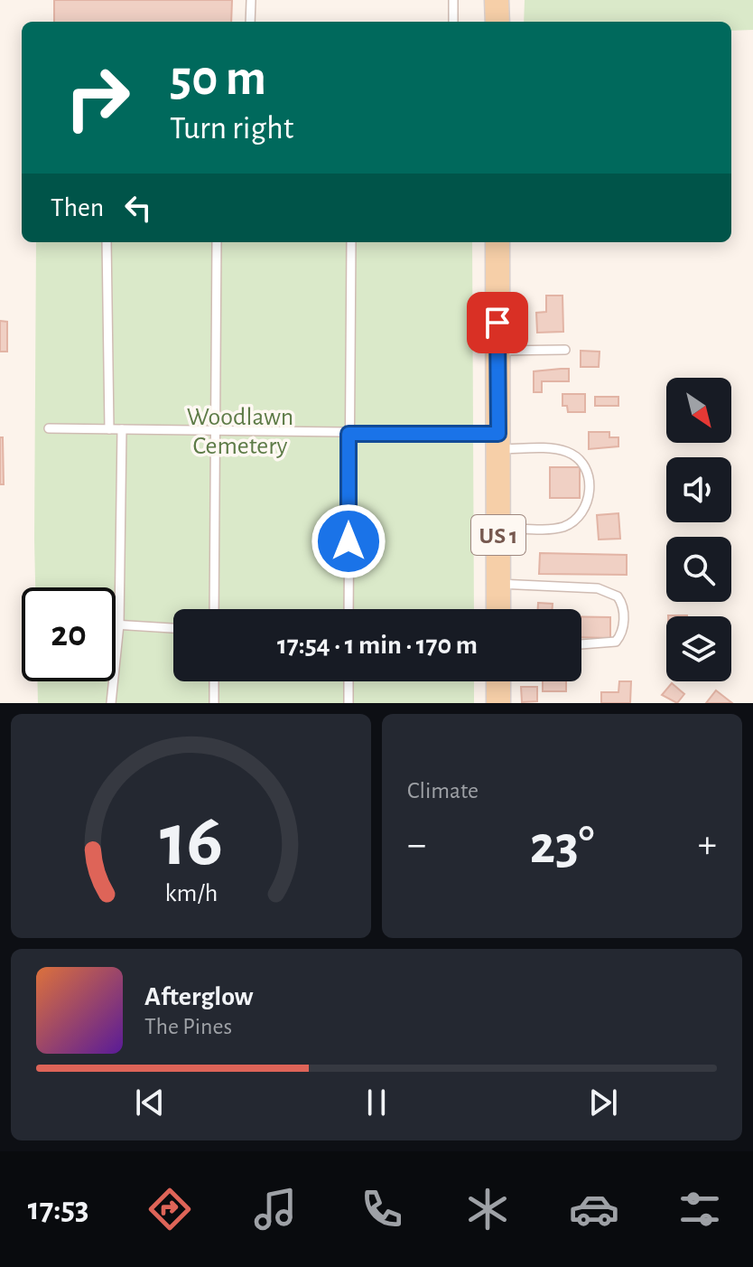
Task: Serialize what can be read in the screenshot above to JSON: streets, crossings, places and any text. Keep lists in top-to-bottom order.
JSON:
{
  "streets": {
    "main road": ["US 1"]
  },
  "parks": ["Woodlawn Cemetery"],
  "north": "bottom right",
  "page": {
    "turn": ["50 m", "Turn right"],
    "then": "Then",
    "limit": "20",
    "trip": "17:54 · 1 min · 170 m",
    "tile": "Climate",
    "heat": ["−", "23°", "+"],
    "song": ["Afterglow", "The Pines"],
    "tabs": "17:53",
    "gauge": ["16", "km/h"]
  }
}
